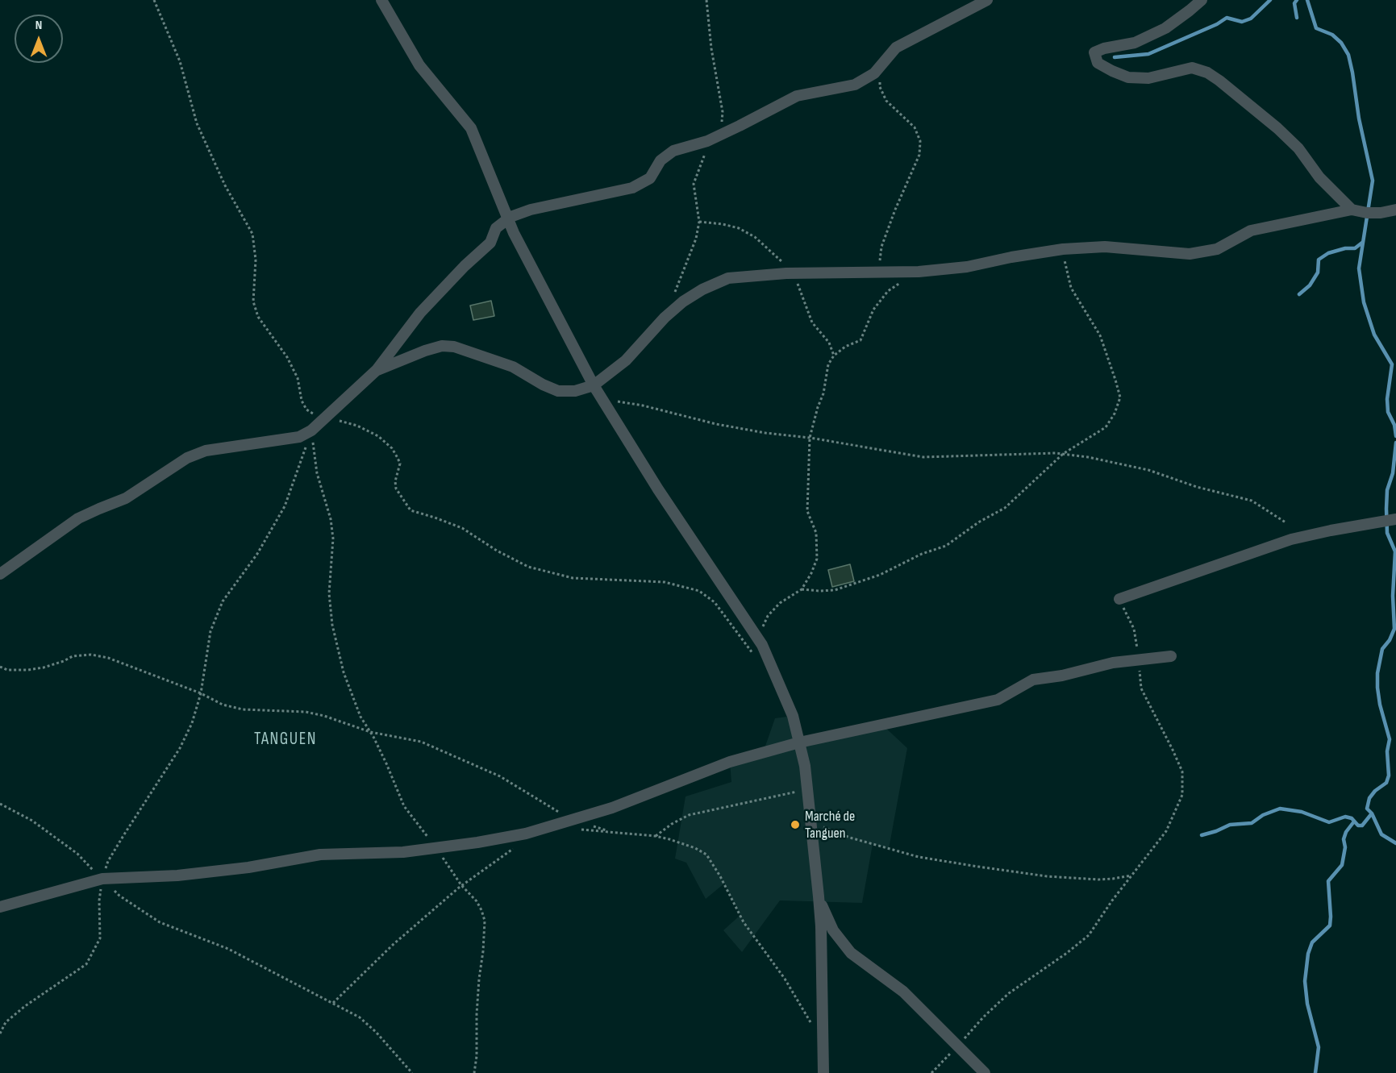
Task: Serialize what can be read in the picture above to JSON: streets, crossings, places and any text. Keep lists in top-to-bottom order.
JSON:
{
  "districts": ["TANGUEN"],
  "places": ["Marché de Tanguen"],
  "north": "top"
}
